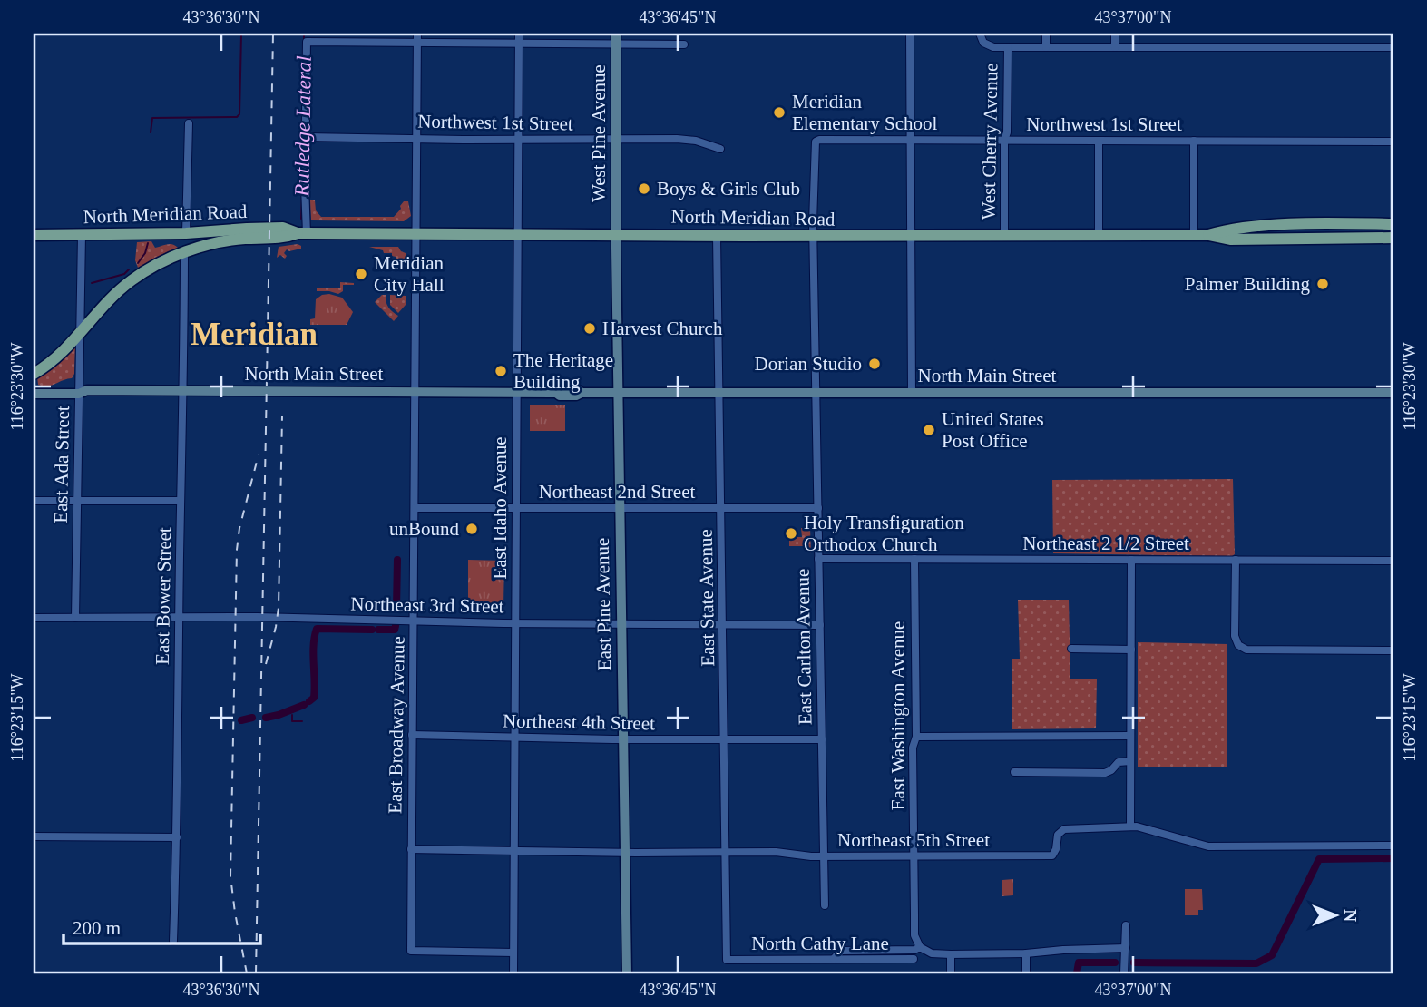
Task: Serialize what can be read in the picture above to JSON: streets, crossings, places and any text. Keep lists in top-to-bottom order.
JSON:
{
  "streets": {
    "main road": ["North Meridian Road"],
    "street": [
      "Northwest 1st Street",
      "West Pine Avenue",
      "West Cherry Avenue",
      "North Main Street",
      "East Ada Street",
      "Northeast 2nd Street",
      "East Idaho Avenue",
      "Northeast 2 1/2 Street",
      "East Bower Street",
      "East State Avenue",
      "East Pine Avenue",
      "Northeast 3rd Street",
      "East Carlton Avenue",
      "East Washington Avenue",
      "Northeast 4th Street",
      "East Broadway Avenue",
      "Northeast 5th Street",
      "North Cathy Lane"
    ]
  },
  "crossings": [
    ["Northwest 1st Street", "West Pine Avenue"],
    ["Northwest 1st Street", "West Cherry Avenue"],
    ["Northwest 1st Street", "East Idaho Avenue"],
    ["Northwest 1st Street", "East Carlton Avenue"],
    ["Northwest 1st Street", "East Broadway Avenue"],
    ["West Pine Avenue", "North Meridian Road"],
    ["West Pine Avenue", "East Pine Avenue"],
    ["West Cherry Avenue", "North Meridian Road"],
    ["North Meridian Road", "East Ada Street"],
    ["North Meridian Road", "East Idaho Avenue"],
    ["North Meridian Road", "East Bower Street"],
    ["North Meridian Road", "East State Avenue"],
    ["North Meridian Road", "East Pine Avenue"],
    ["North Meridian Road", "East Carlton Avenue"],
    ["North Meridian Road", "East Broadway Avenue"],
    ["North Main Street", "East Ada Street"],
    ["North Main Street", "East Idaho Avenue"],
    ["North Main Street", "East Bower Street"],
    ["North Main Street", "East State Avenue"],
    ["North Main Street", "East Pine Avenue"],
    ["North Main Street", "East Carlton Avenue"],
    ["North Main Street", "East Broadway Avenue"],
    ["East Ada Street", "Northeast 3rd Street"],
    ["Northeast 2nd Street", "East Idaho Avenue"],
    ["Northeast 2nd Street", "East State Avenue"],
    ["Northeast 2nd Street", "East Pine Avenue"],
    ["Northeast 2nd Street", "East Carlton Avenue"],
    ["Northeast 2nd Street", "East Broadway Avenue"],
    ["East Idaho Avenue", "Northeast 3rd Street"],
    ["East Idaho Avenue", "Northeast 4th Street"],
    ["East Idaho Avenue", "East Broadway Avenue"],
    ["East Idaho Avenue", "Northeast 5th Street"],
    ["Northeast 2 1/2 Street", "East Carlton Avenue"],
    ["Northeast 2 1/2 Street", "East Washington Avenue"],
    ["East Bower Street", "Northeast 3rd Street"],
    ["East State Avenue", "Northeast 3rd Street"],
    ["East State Avenue", "Northeast 4th Street"],
    ["East State Avenue", "Northeast 5th Street"],
    ["East State Avenue", "North Cathy Lane"],
    ["East Pine Avenue", "Northeast 3rd Street"],
    ["East Pine Avenue", "Northeast 4th Street"],
    ["East Pine Avenue", "Northeast 5th Street"],
    ["Northeast 3rd Street", "East Carlton Avenue"],
    ["Northeast 3rd Street", "East Broadway Avenue"],
    ["East Carlton Avenue", "Northeast 4th Street"],
    ["East Carlton Avenue", "Northeast 5th Street"],
    ["East Washington Avenue", "Northeast 5th Street"],
    ["Northeast 4th Street", "East Broadway Avenue"],
    ["East Broadway Avenue", "Northeast 5th Street"]
  ],
  "districts": ["Meridian"],
  "water": ["Rutledge Lateral"],
  "places": [
    "Meridian Elementary School",
    "Boys & Girls Club",
    "Meridian City Hall",
    "Palmer Building",
    "Harvest Church",
    "Dorian Studio",
    "The Heritage Building",
    "United States Post Office",
    "unBound",
    "Holy Transfiguration Orthodox Church"
  ],
  "scale_bar": "200 m",
  "north": "right",
  "coordinates": [
    "43°36'30\"N",
    "43°36'45\"N",
    "43°37'00\"N",
    "116°23'30\"W",
    "116°23'15\"W"
  ]
}
